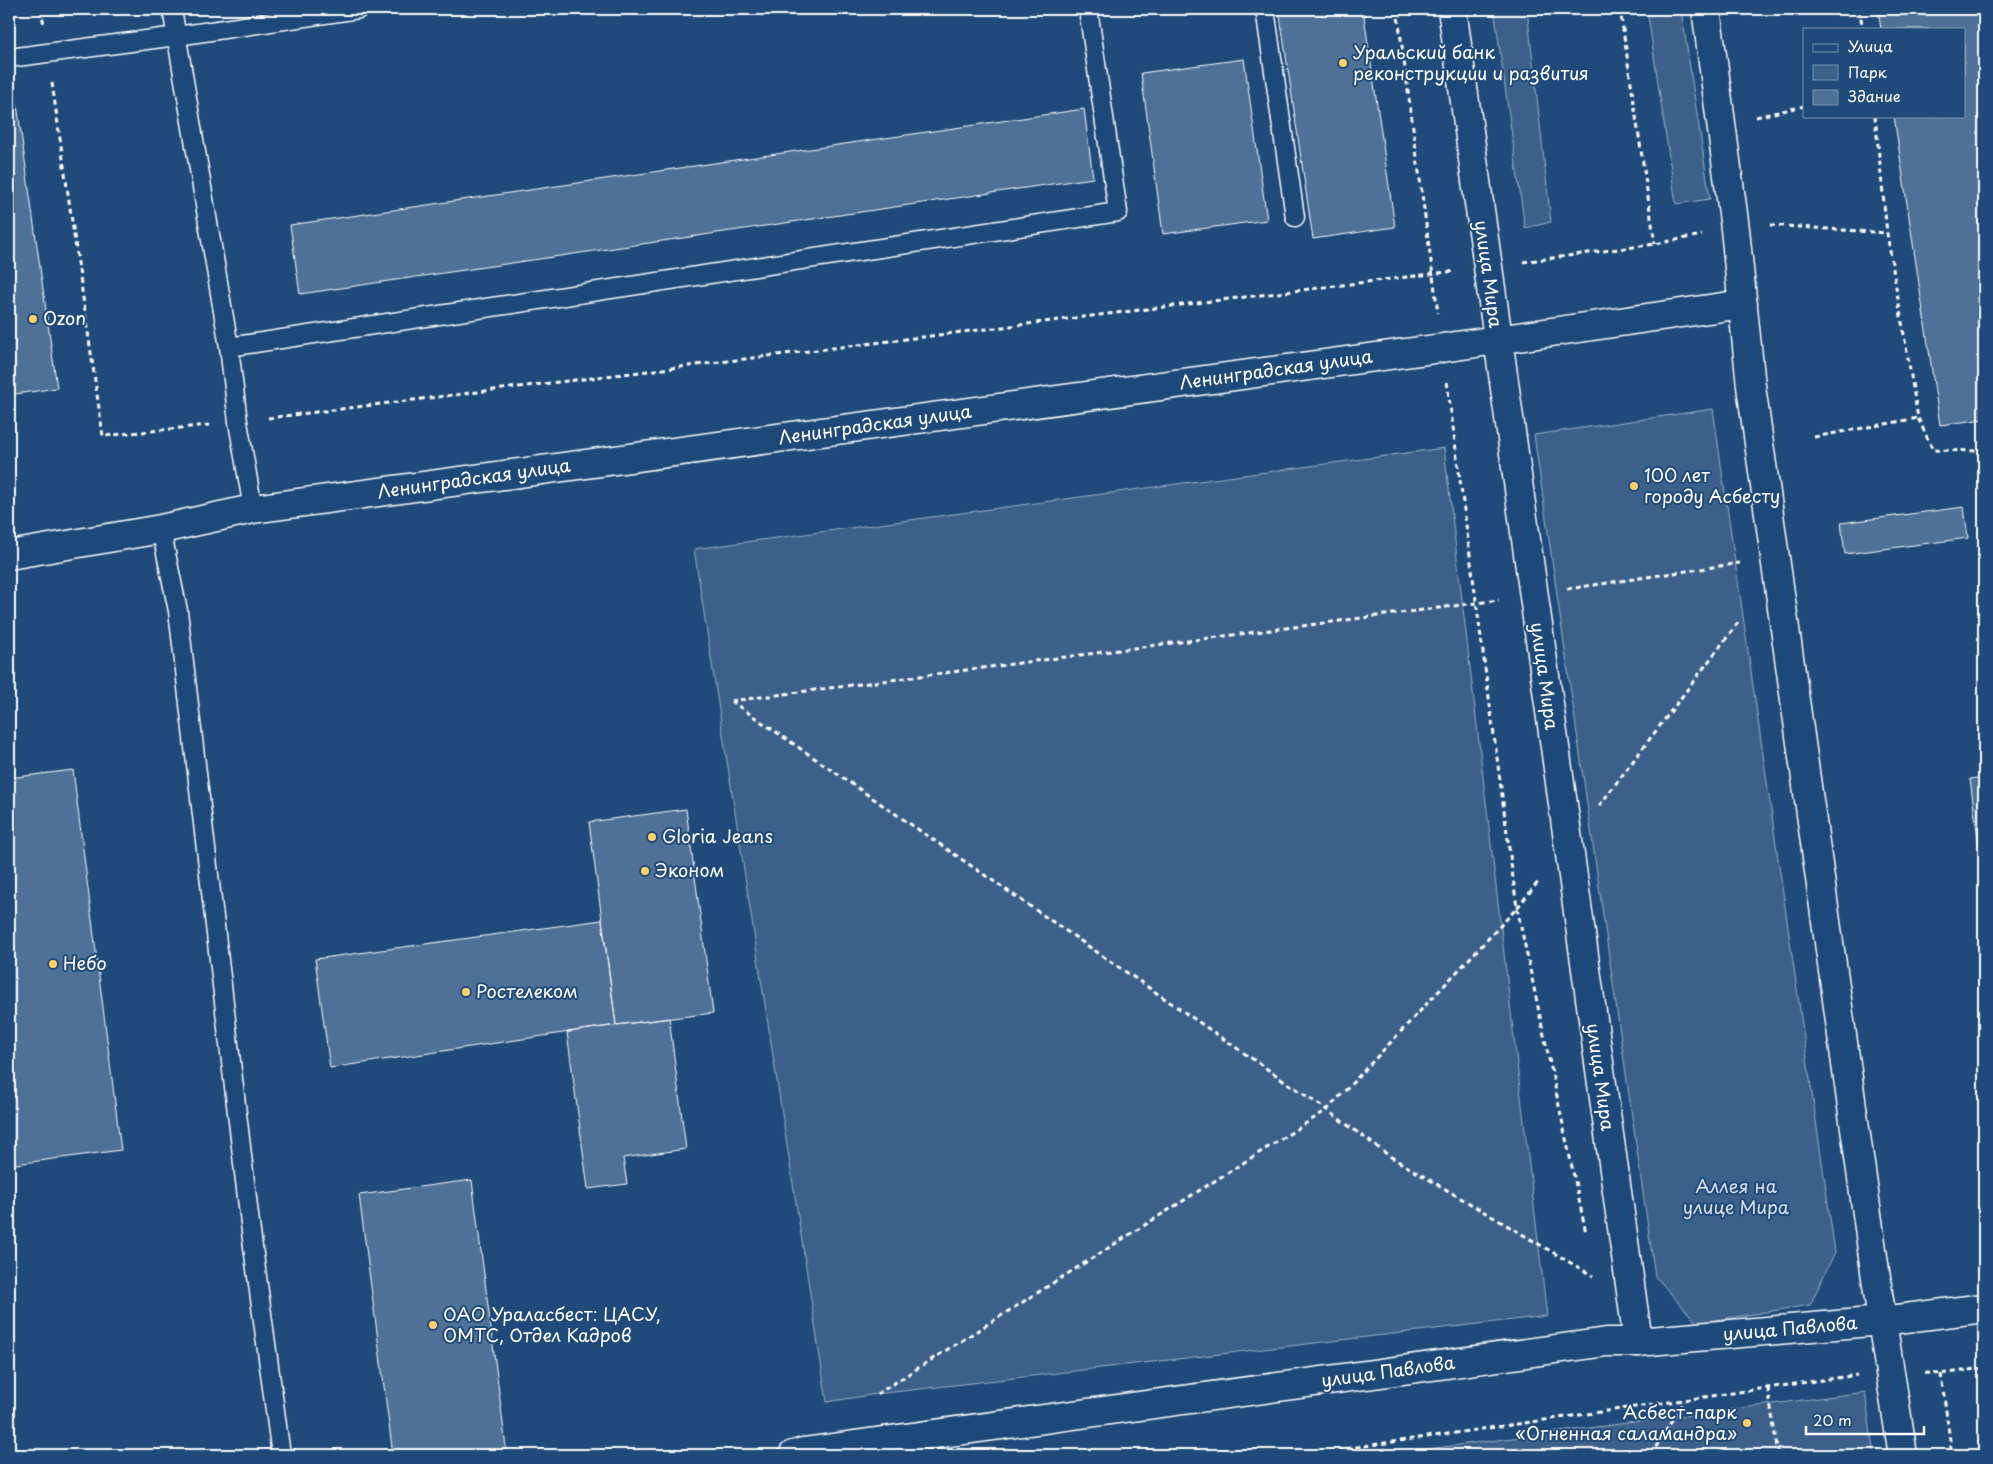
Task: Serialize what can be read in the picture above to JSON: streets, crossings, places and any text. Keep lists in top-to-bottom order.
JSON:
{
  "streets": {
    "street": ["улица Мира", "Ленинградская улица", "улица Павлова"]
  },
  "crossings": [
    ["улица Мира", "Ленинградская улица"],
    ["улица Мира", "улица Павлова"]
  ],
  "parks": ["Аллея на улице Мира"],
  "places": [
    "Уральский банк реконструкции и развития",
    "Ozon",
    "100 лет городу Асбесту",
    "Gloria Jeans",
    "Эконом",
    "Небо",
    "Ростелеком",
    "ОАО Ураласбест: ЦАСУ, ОМТС, Отдел Кадров",
    "Асбест-парк «Огненная саламандра»"
  ],
  "legend": ["Улица", "Парк", "Здание"],
  "scale_bar": "20 m"
}
